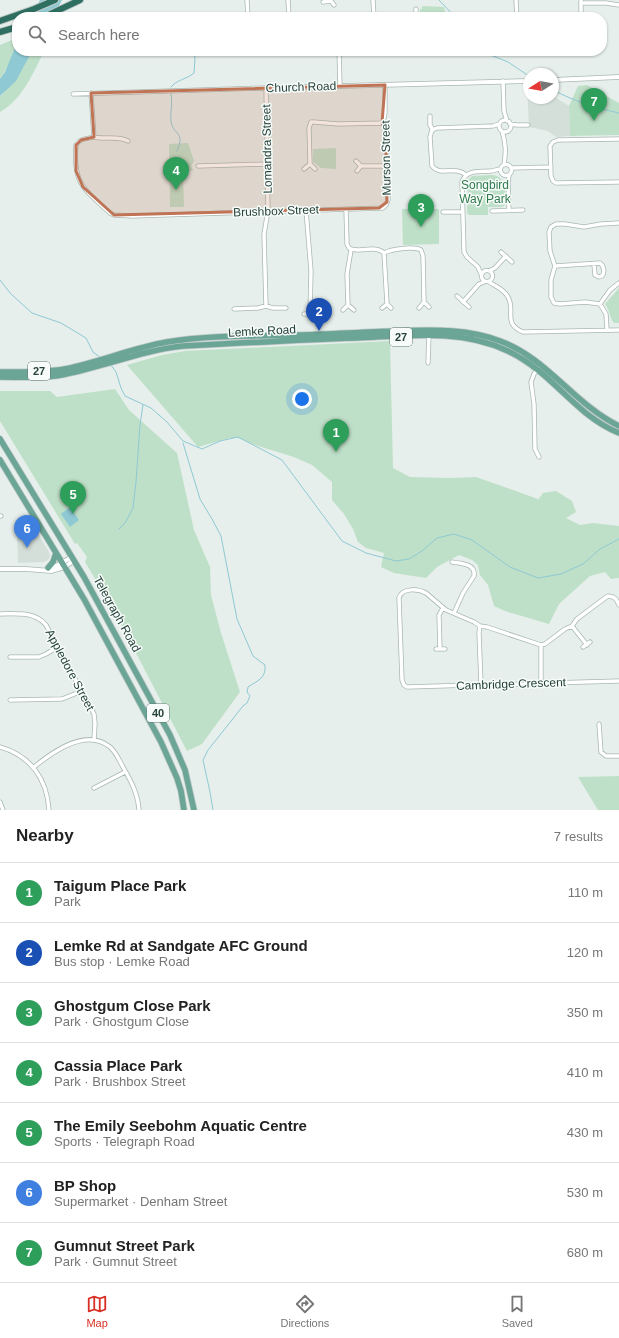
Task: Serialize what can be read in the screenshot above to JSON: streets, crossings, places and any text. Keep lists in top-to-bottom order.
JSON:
{
  "streets": {
    "main road": [
      "Lemke Road",
      "27",
      "Telegraph Road",
      "40"
    ],
    "street": [
      "Church Road",
      "Lomandra Street",
      "Murson Street",
      "Brushbox Street",
      "Appledore Street",
      "Cambridge Crescent"
    ]
  },
  "crossings": [
    ["Church Road", "Lomandra Street"],
    ["Church Road", "Murson Street"],
    ["Lomandra Street", "Brushbox Street"],
    ["Murson Street", "Brushbox Street"]
  ],
  "parks": ["Songbird Way Park"],
  "north": "left",
  "page": {
    "search": "Search here",
    "pins": [
      "7",
      "4",
      "3",
      "2",
      "1",
      "5",
      "6"
    ],
    "heading": ["Nearby", "7 results"],
    "list": [
      {
        "mark": "1",
        "name": "Taigum Place Park",
        "note": "Park",
        "value": "110 m"
      },
      {
        "mark": "2",
        "name": "Lemke Rd at Sandgate AFC Ground",
        "note": "Bus stop · Lemke Road",
        "value": "120 m"
      },
      {
        "mark": "3",
        "name": "Ghostgum Close Park",
        "note": "Park · Ghostgum Close",
        "value": "350 m"
      },
      {
        "mark": "4",
        "name": "Cassia Place Park",
        "note": "Park · Brushbox Street",
        "value": "410 m"
      },
      {
        "mark": "5",
        "name": "The Emily Seebohm Aquatic Centre",
        "note": "Sports · Telegraph Road",
        "value": "430 m"
      },
      {
        "mark": "6",
        "name": "BP Shop",
        "note": "Supermarket · Denham Street",
        "value": "530 m"
      },
      {
        "mark": "7",
        "name": "Gumnut Street Park",
        "note": "Park · Gumnut Street",
        "value": "680 m"
      }
    ],
    "nav": ["Map", "Directions", "Saved"]
  }
}
